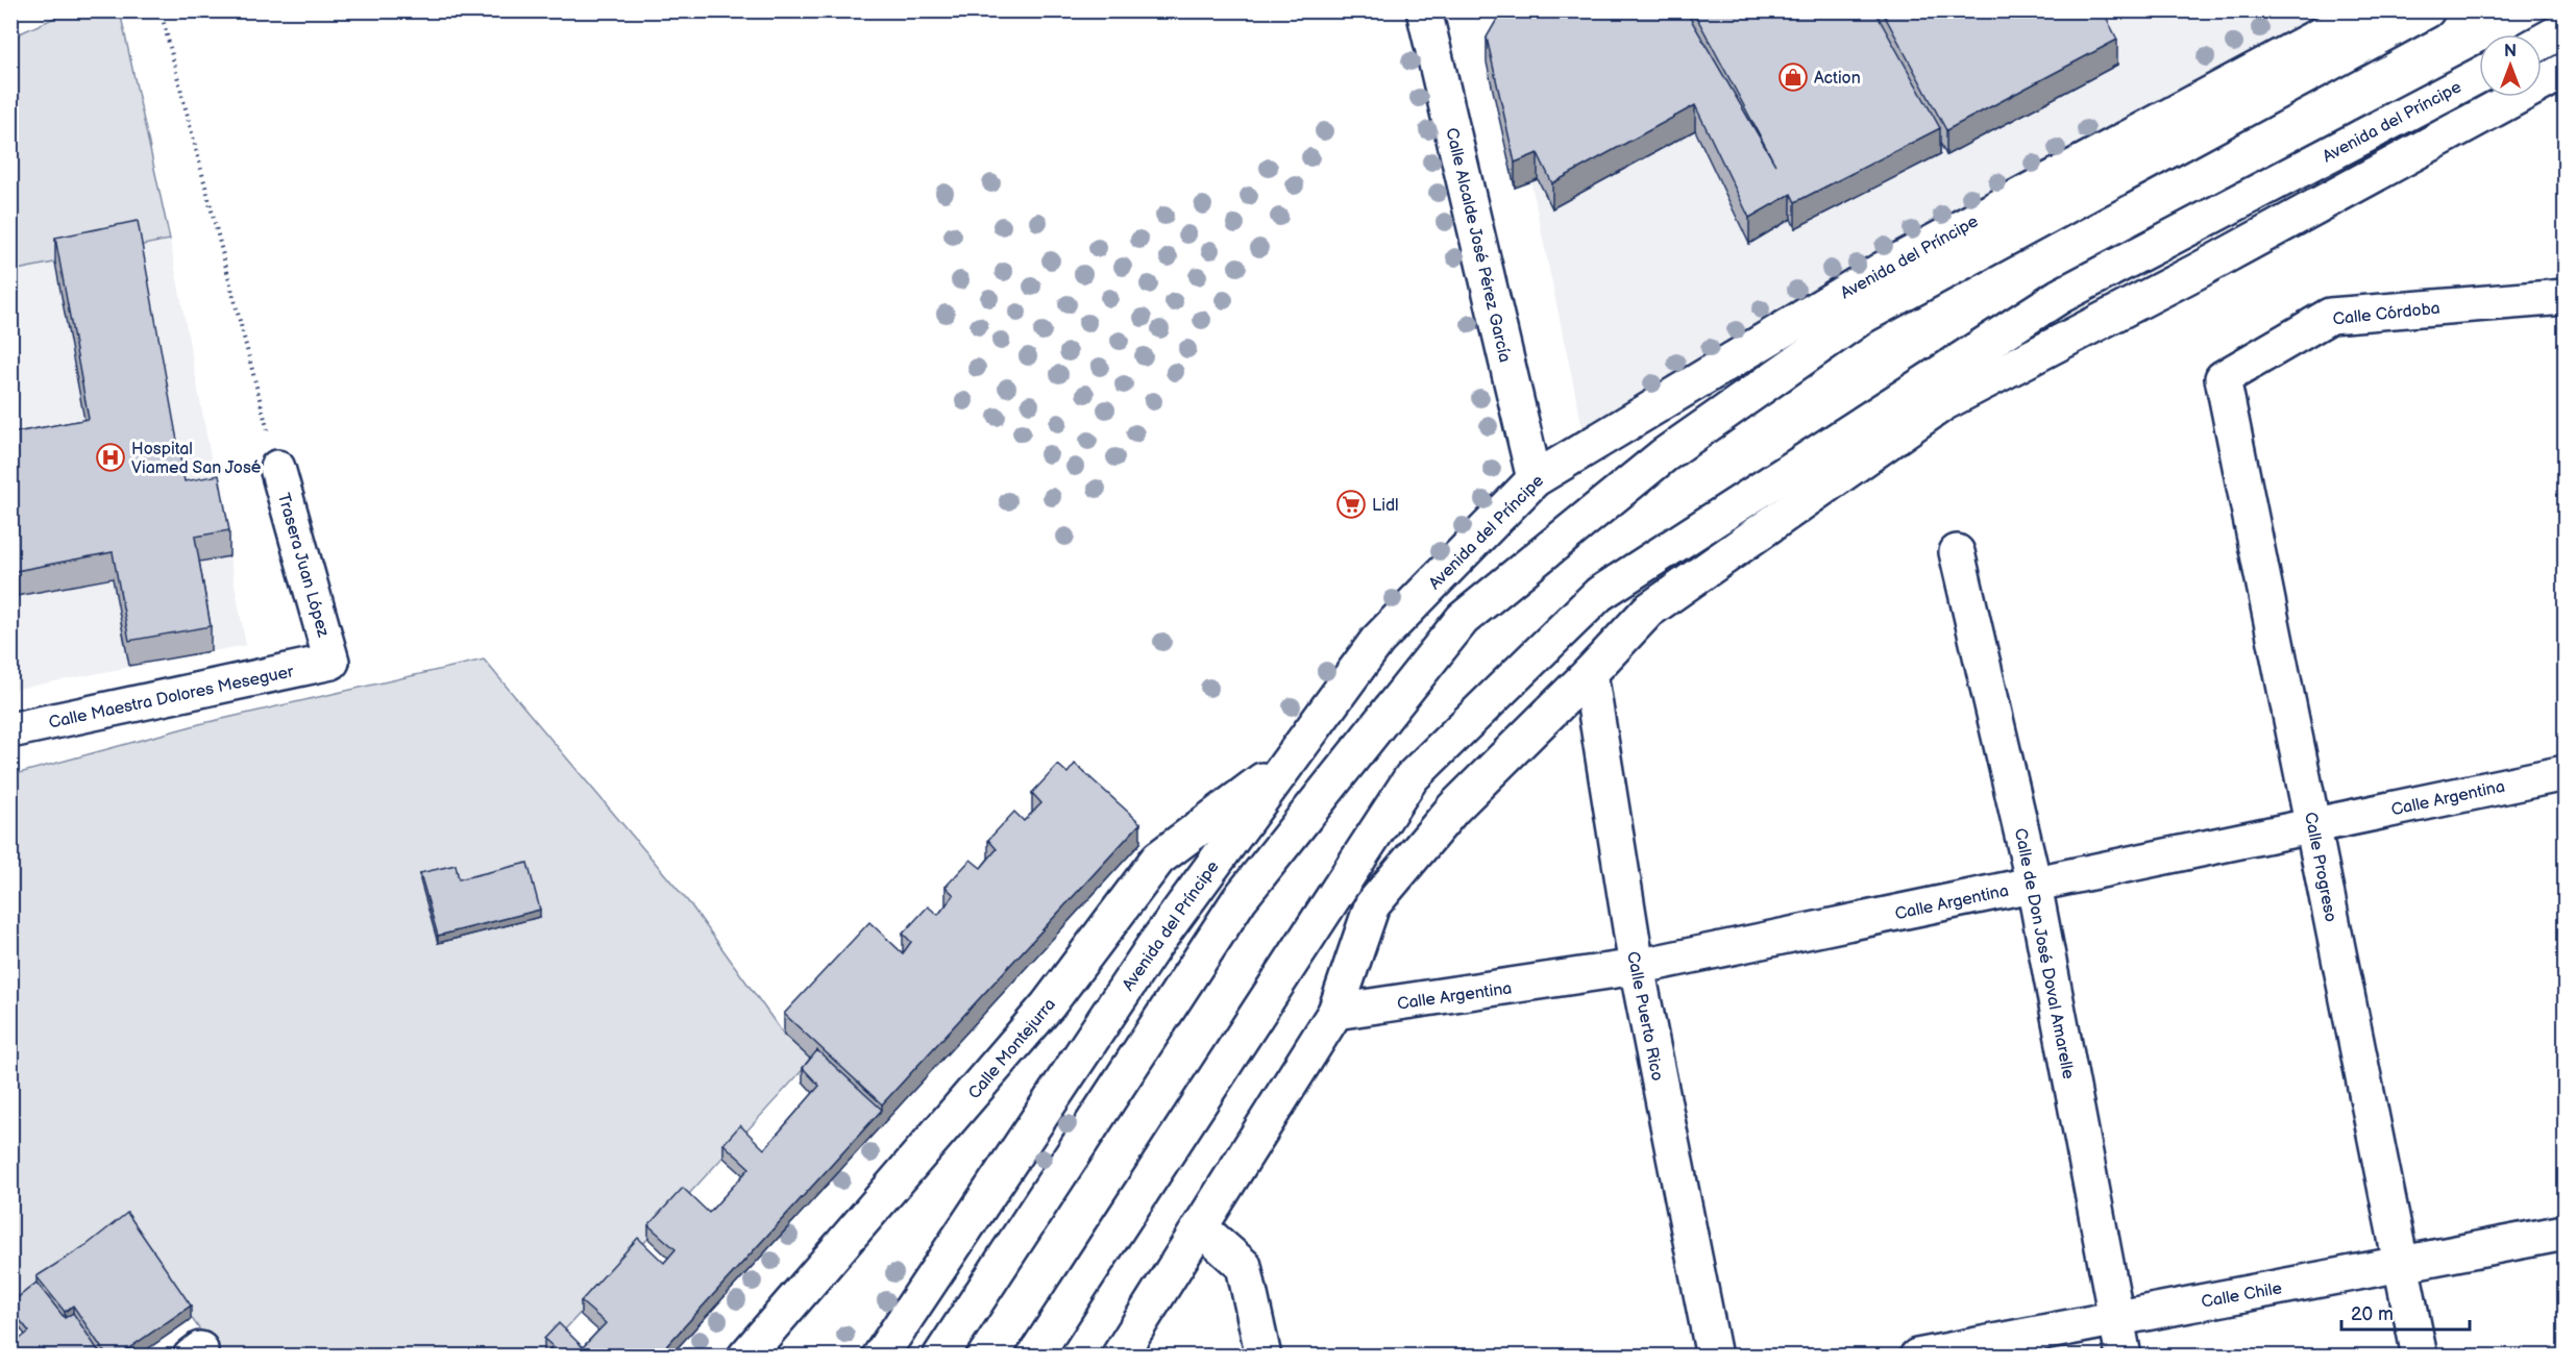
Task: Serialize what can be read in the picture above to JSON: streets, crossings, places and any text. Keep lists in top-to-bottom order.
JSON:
{
  "streets": {
    "street": [
      "Avenida del Príncipe",
      "Calle Alcalde José Pérez García",
      "Calle Córdoba",
      "Trasera Juan López",
      "Calle Maestra Dolores Meseguer",
      "Calle Argentina",
      "Calle Progreso",
      "Calle de Don José Doval Amarelle",
      "Calle Puerto Rico",
      "Calle Montejurra",
      "Calle Chile"
    ]
  },
  "crossings": [
    ["Avenida del Príncipe", "Calle Alcalde José Pérez García"],
    ["Avenida del Príncipe", "Calle Montejurra"],
    ["Calle Córdoba", "Calle Progreso"],
    ["Trasera Juan López", "Calle Maestra Dolores Meseguer"],
    ["Calle Argentina", "Calle Progreso"],
    ["Calle Argentina", "Calle de Don José Doval Amarelle"],
    ["Calle Argentina", "Calle Puerto Rico"],
    ["Calle Progreso", "Calle Chile"],
    ["Calle de Don José Doval Amarelle", "Calle Chile"]
  ],
  "places": {
    "shop": ["Action"],
    "hospital": ["Hospital Viamed San José"],
    "supermarket": ["Lidl"]
  },
  "scale_bar": "20 m",
  "north": "top"
}
